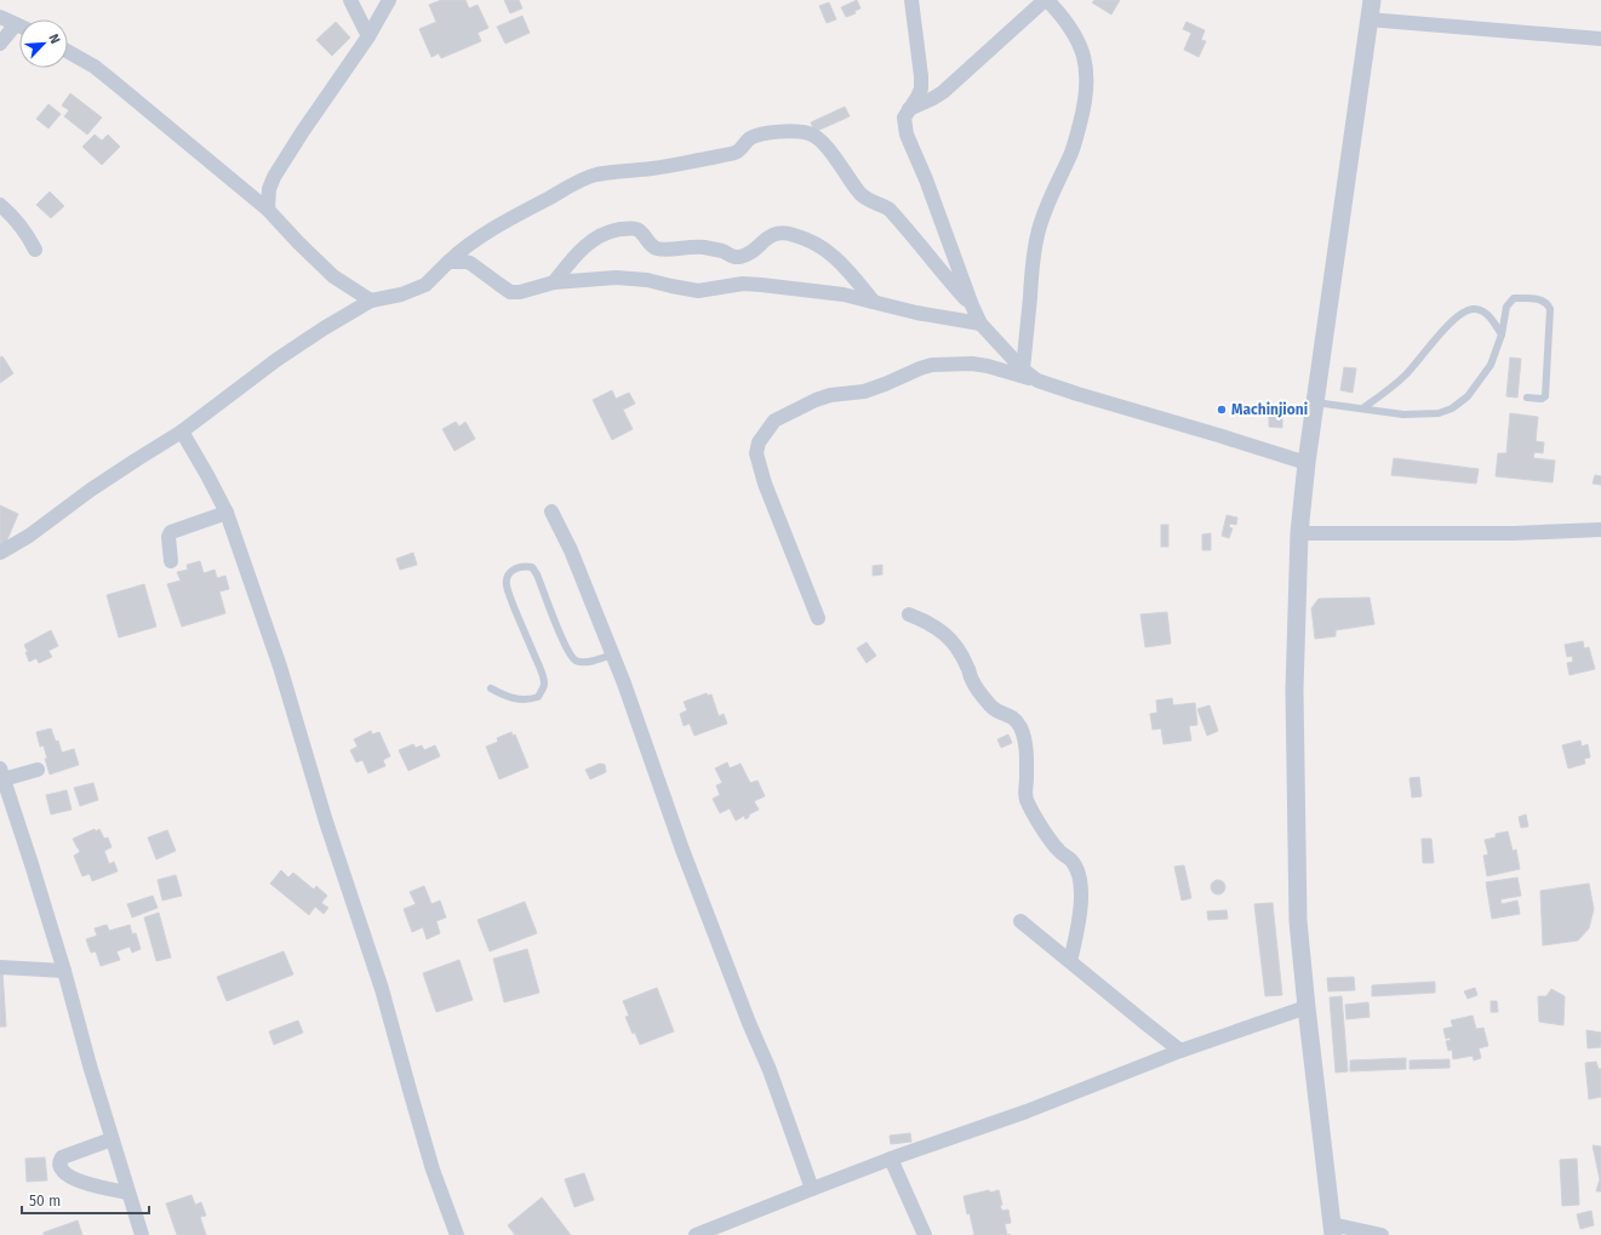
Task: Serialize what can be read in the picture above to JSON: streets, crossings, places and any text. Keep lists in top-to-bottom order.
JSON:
{
  "places": ["Machinjioni"],
  "scale_bar": "50 m",
  "north": "top right"
}
